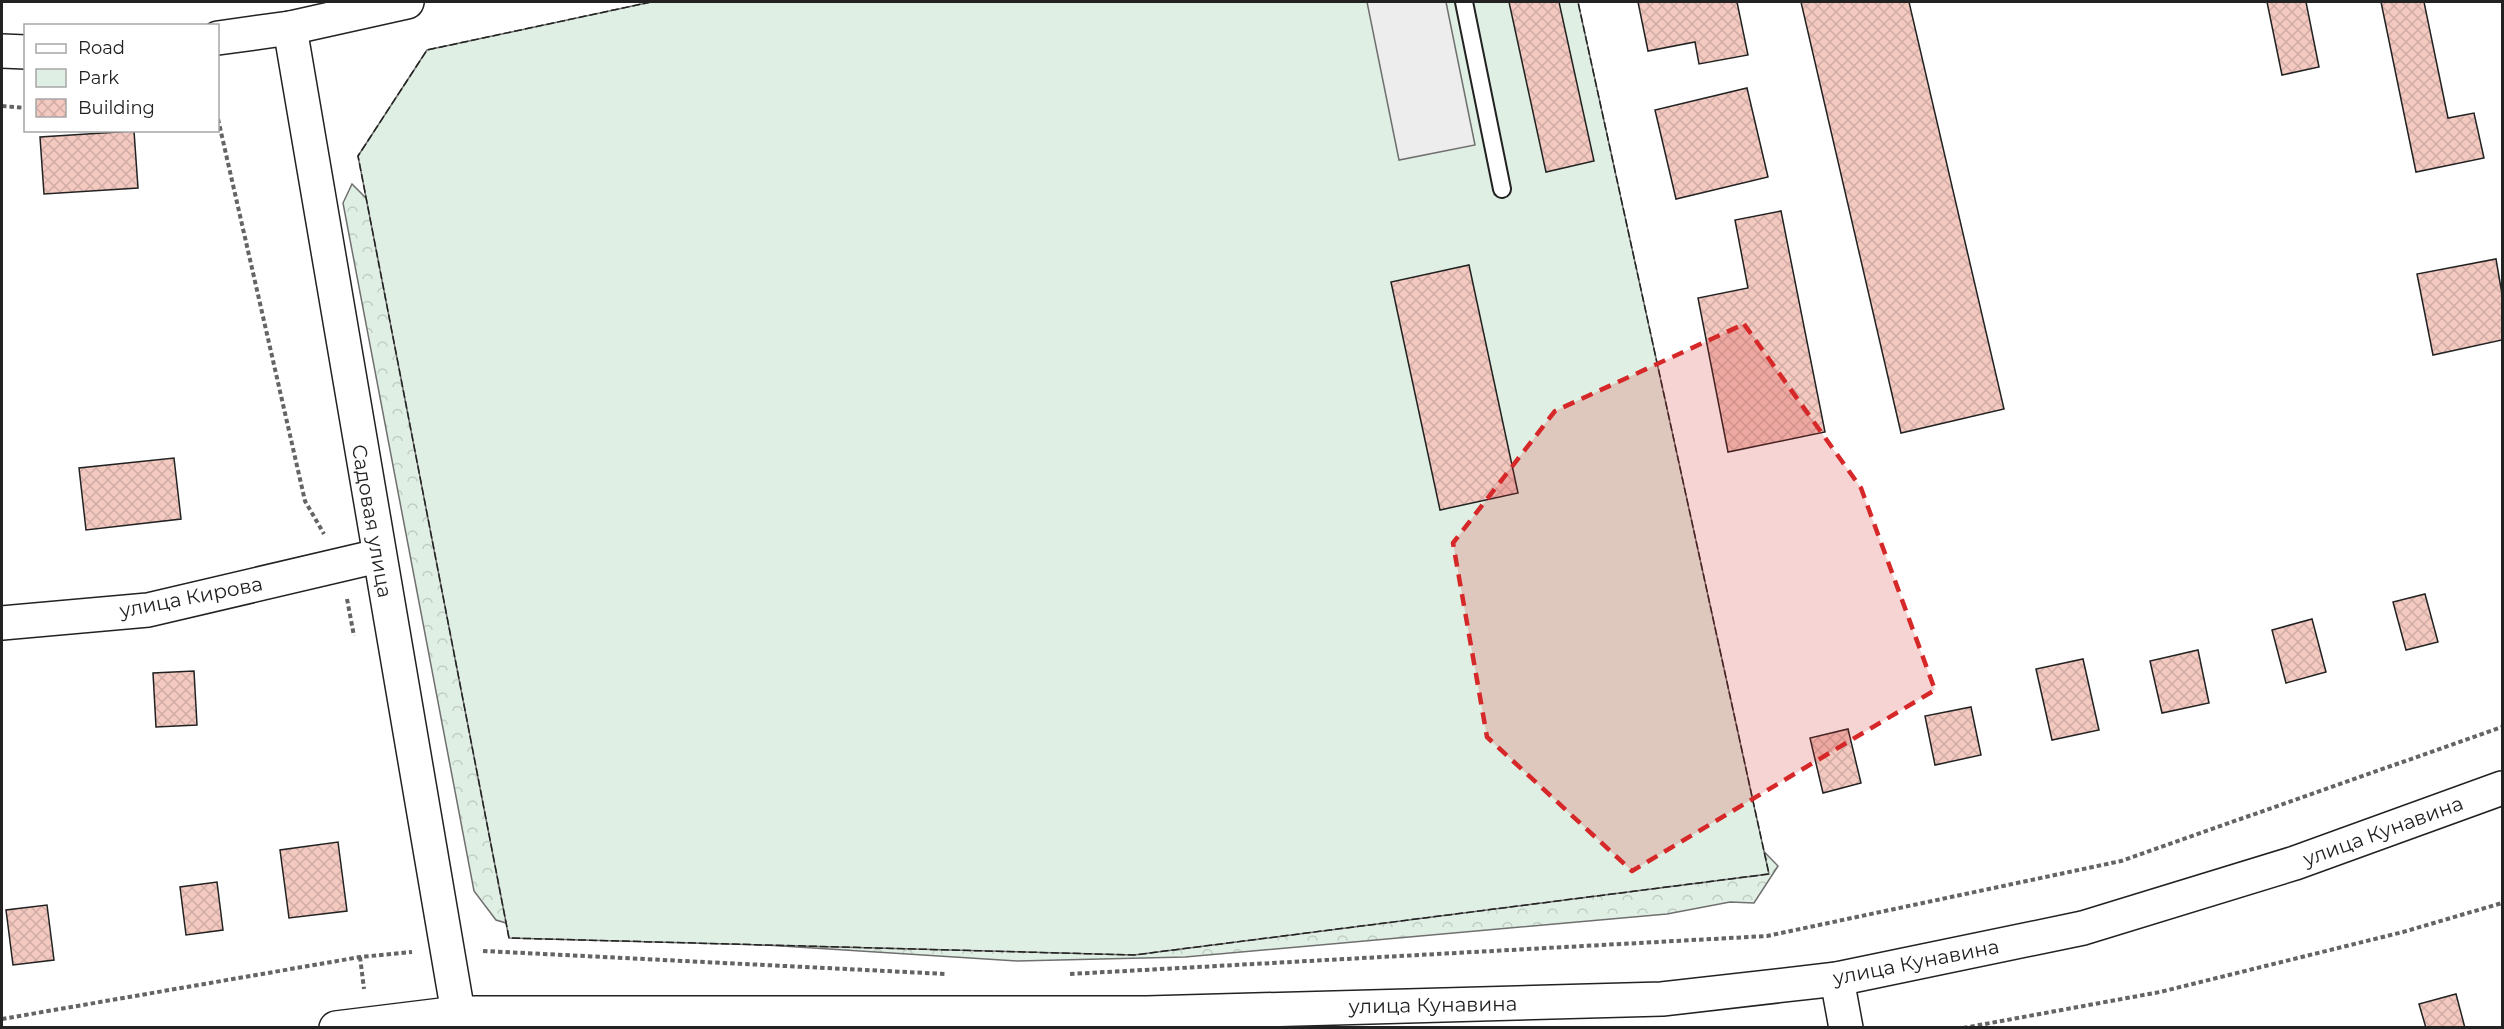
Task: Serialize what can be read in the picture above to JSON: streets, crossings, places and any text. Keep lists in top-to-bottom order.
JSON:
{
  "streets": {
    "main road": ["Садовая улица", "улица Кирова", "улица Кунавина"]
  },
  "crossings": [
    ["Садовая улица", "улица Кирова"],
    ["Садовая улица", "улица Кунавина"]
  ],
  "legend": ["Road", "Park", "Building"]
}
